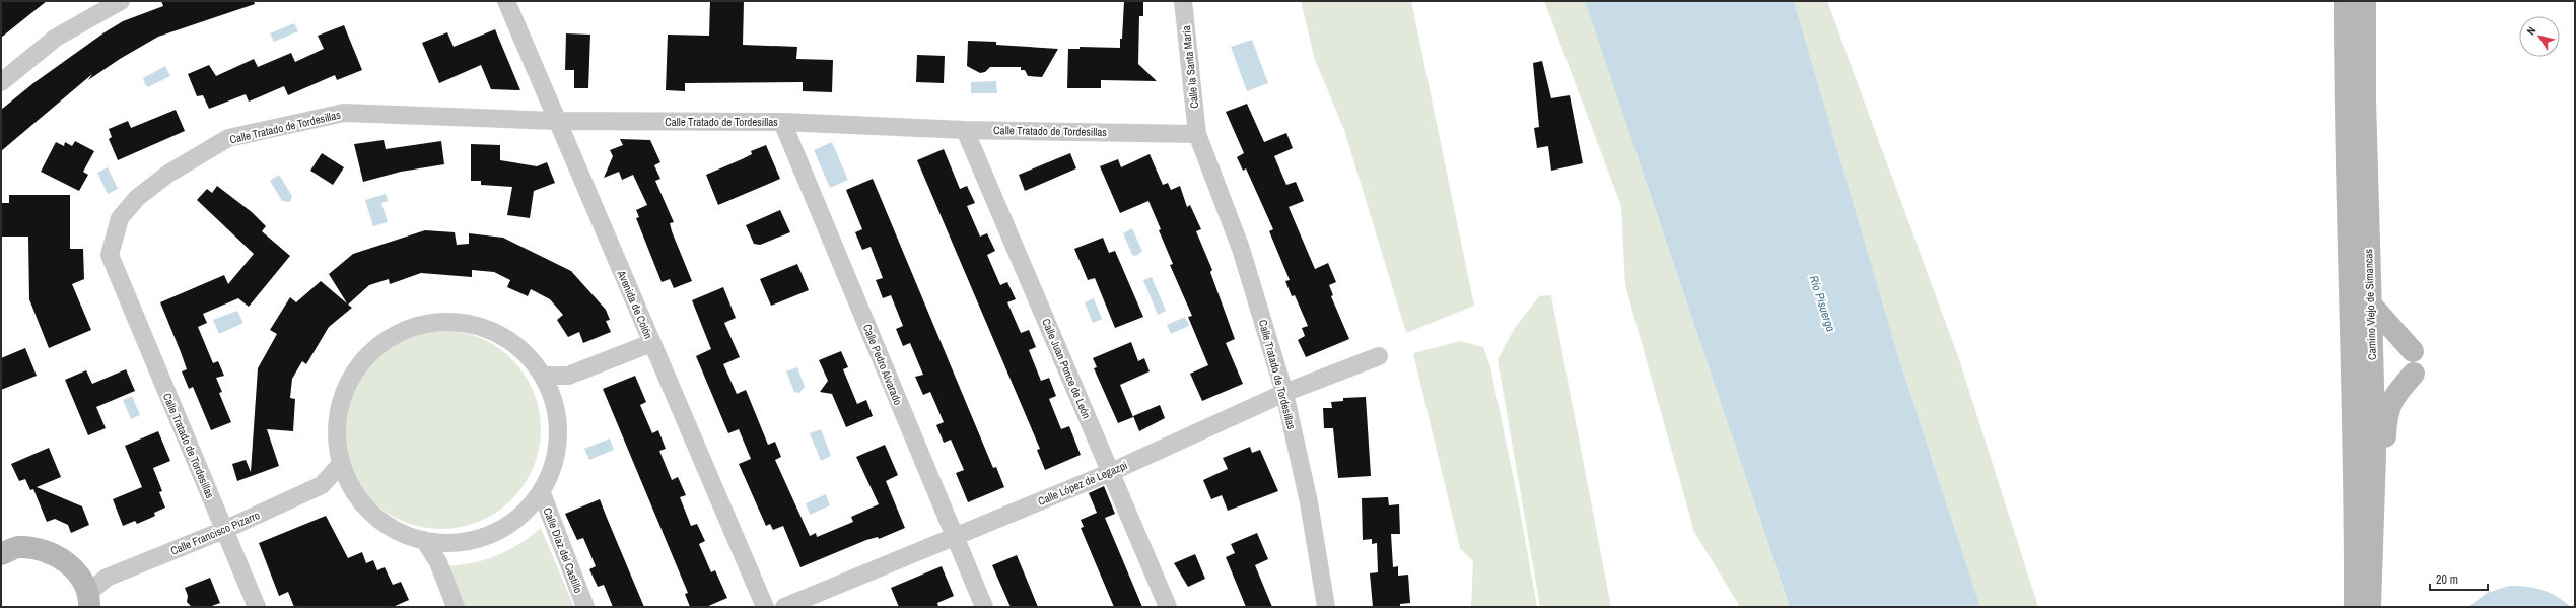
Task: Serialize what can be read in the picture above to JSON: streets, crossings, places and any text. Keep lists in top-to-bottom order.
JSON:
{
  "streets": {
    "street": [
      "Calle la Santa María",
      "Calle Tratado de Tordesillas",
      "Avenida de Colón",
      "Camino Viejo de Simancas",
      "Calle Pedro Alvarado",
      "Calle Juan Ponce de León",
      "Calle López de Legazpi",
      "Calle Francisco Pizarro",
      "Calle Díaz del Castillo"
    ]
  },
  "crossings": [
    ["Calle la Santa María", "Calle Tratado de Tordesillas"],
    ["Calle Tratado de Tordesillas", "Avenida de Colón"],
    ["Calle Tratado de Tordesillas", "Calle Pedro Alvarado"],
    ["Calle Tratado de Tordesillas", "Calle Juan Ponce de León"],
    ["Calle Tratado de Tordesillas", "Calle López de Legazpi"],
    ["Calle Tratado de Tordesillas", "Calle Francisco Pizarro"],
    ["Calle Pedro Alvarado", "Calle López de Legazpi"],
    ["Calle Juan Ponce de León", "Calle López de Legazpi"]
  ],
  "water": ["Río Pisuerga"],
  "scale_bar": "20 m",
  "north": "top left"
}
